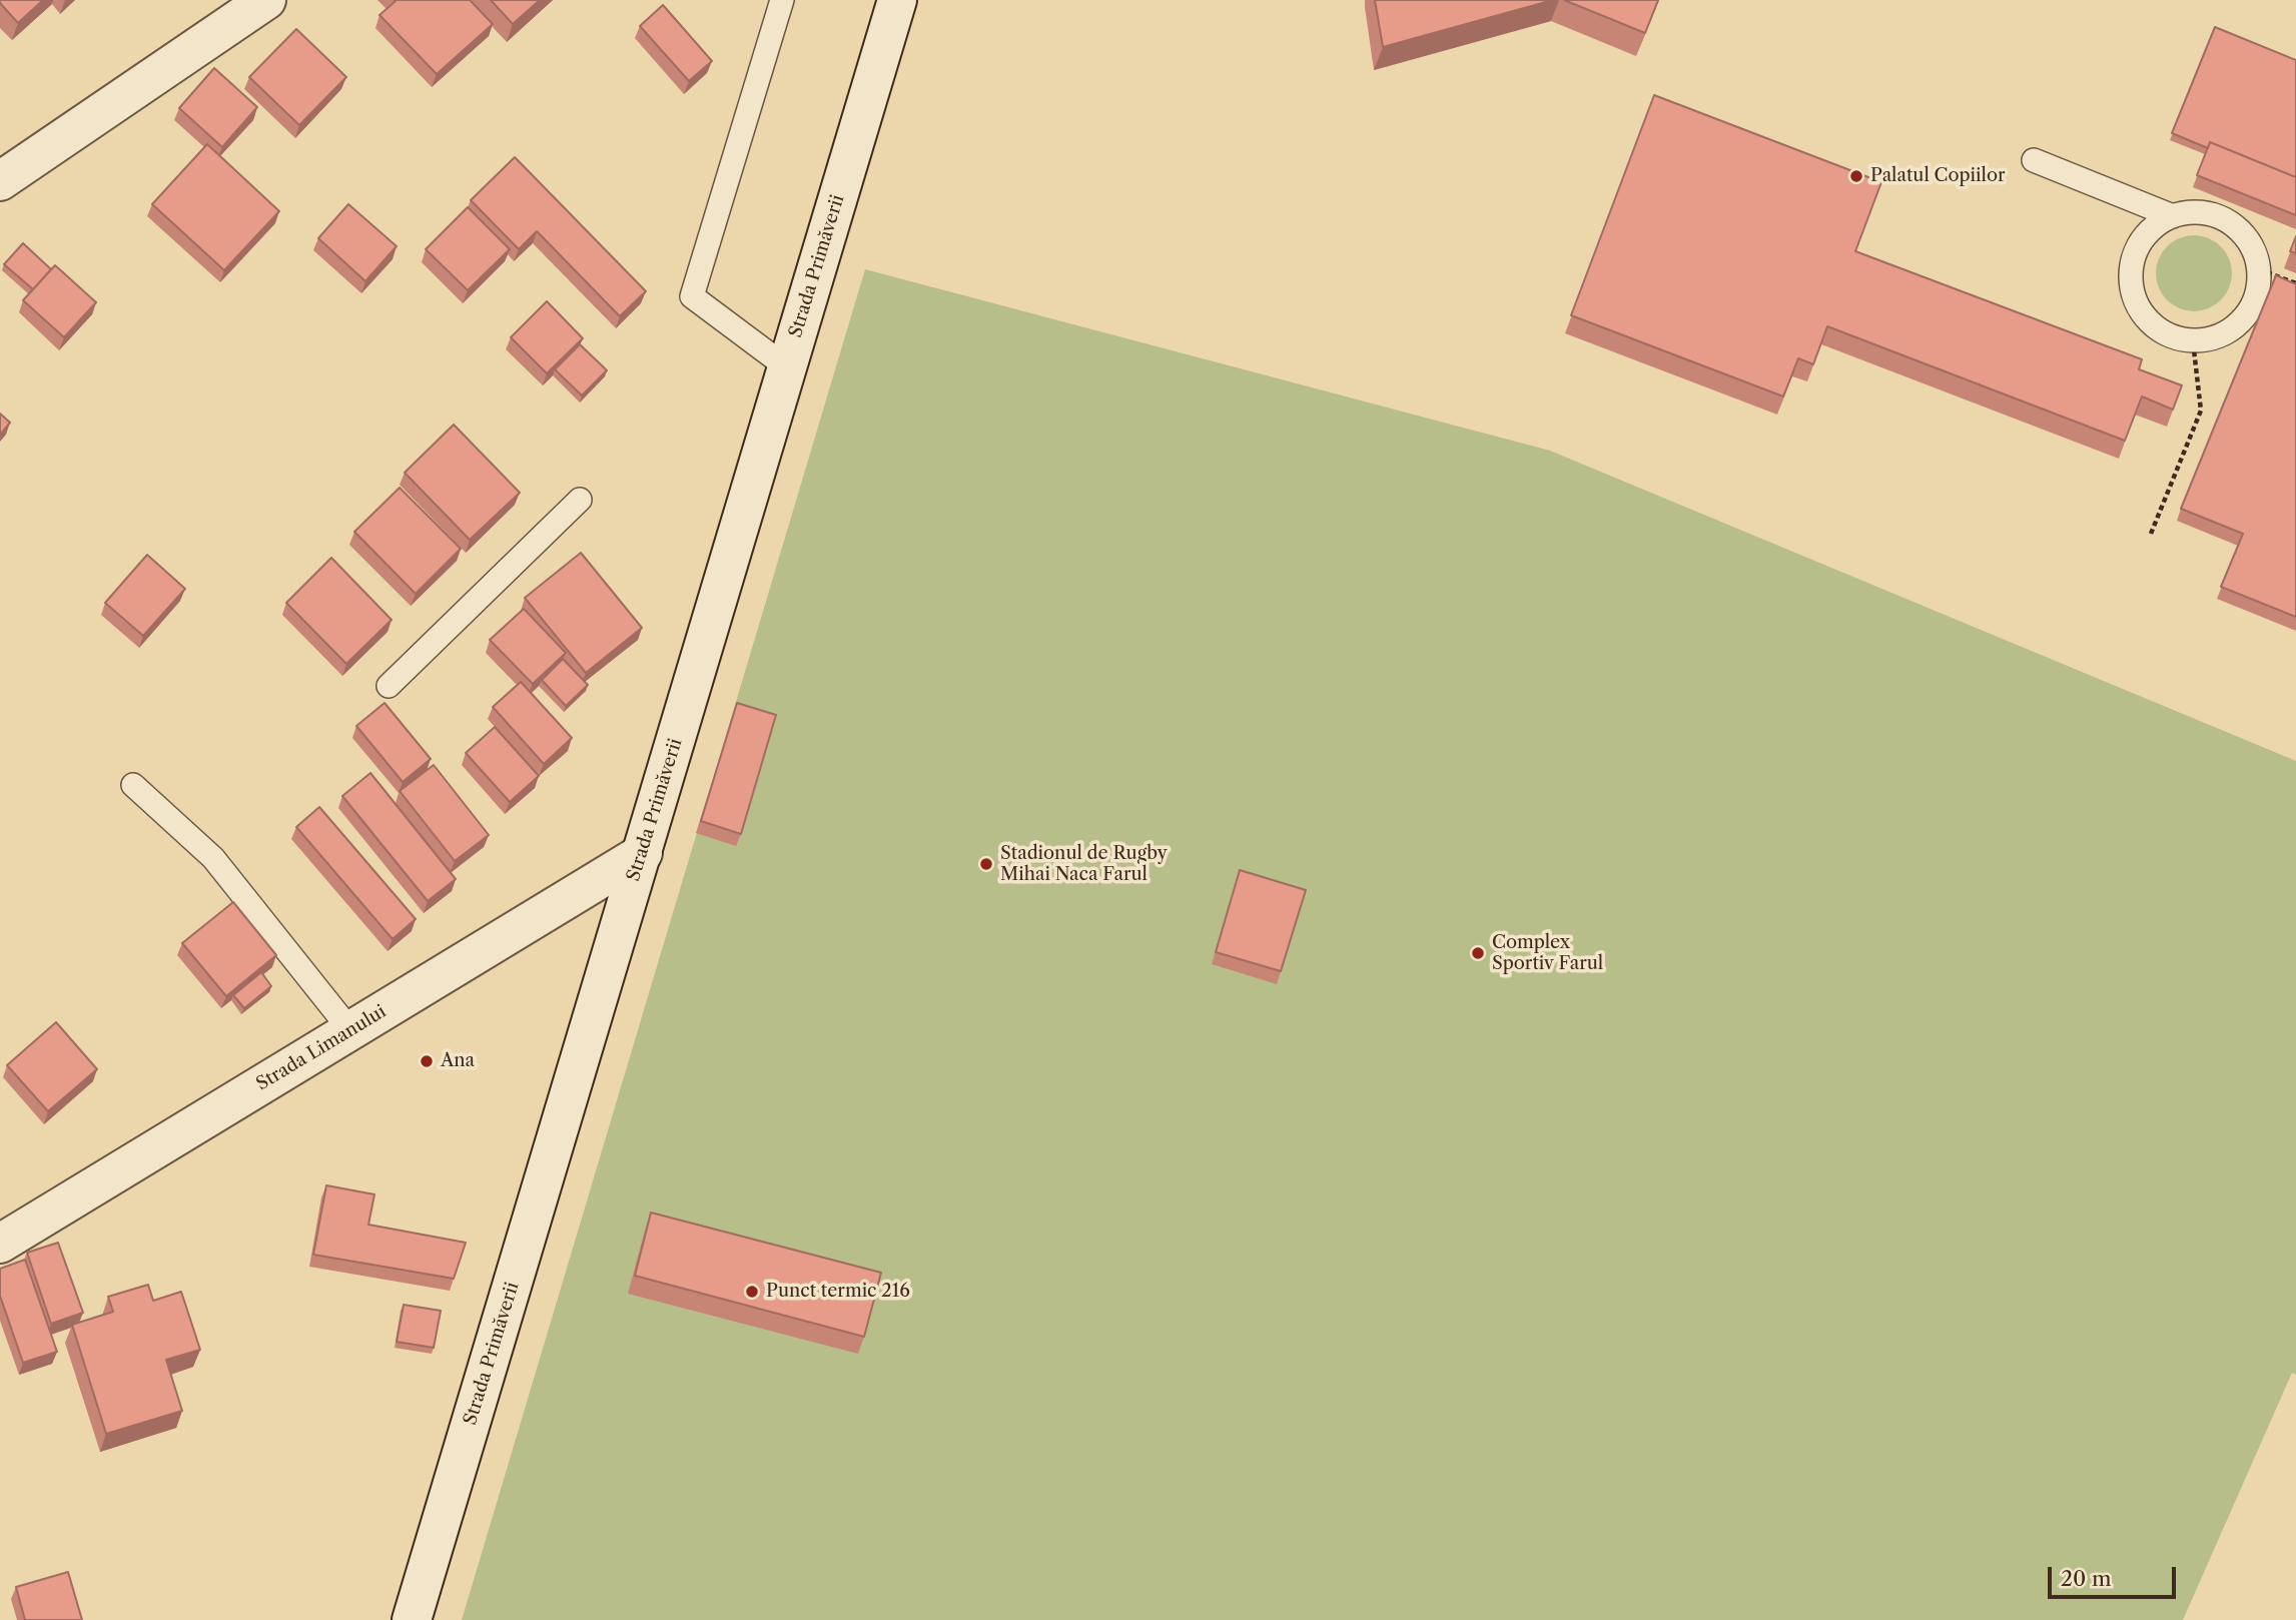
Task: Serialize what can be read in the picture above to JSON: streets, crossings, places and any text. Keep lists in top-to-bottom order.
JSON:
{
  "streets": {
    "street": ["Strada Primăverii", "Strada Limanului"]
  },
  "crossings": [
    ["Strada Primăverii", "Strada Limanului"]
  ],
  "places": [
    "Palatul Copiilor",
    "Stadionul de Rugby Mihai Naca Farul",
    "Complex Sportiv Farul",
    "Ana",
    "Punct termic 216"
  ],
  "scale_bar": "20 m"
}
